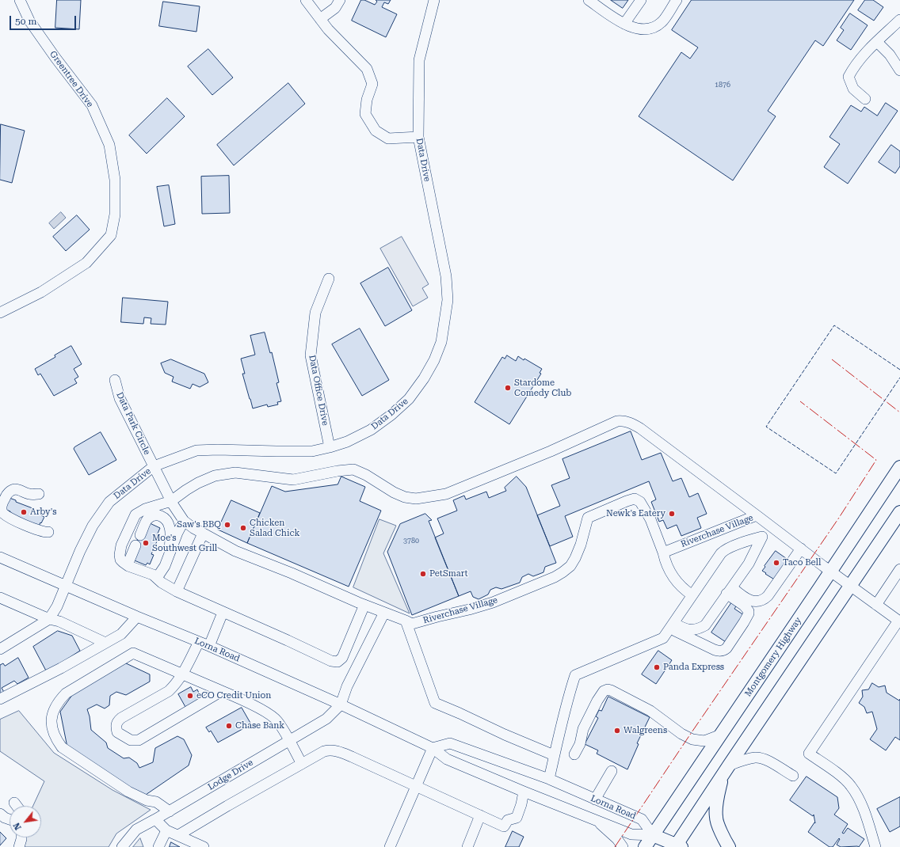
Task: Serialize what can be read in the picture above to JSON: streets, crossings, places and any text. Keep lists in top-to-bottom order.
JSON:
{
  "streets": {
    "main road": ["Montgomery Highway"],
    "street": [
      "Greentree Drive",
      "Data Drive",
      "Data Office Drive",
      "Data Park Circle",
      "Riverchase Village",
      "Lorna Road",
      "Lodge Drive"
    ]
  },
  "crossings": [
    ["Data Drive", "Data Office Drive"],
    ["Data Drive", "Data Park Circle"],
    ["Data Drive", "Riverchase Village"],
    ["Data Drive", "Lorna Road"],
    ["Data Park Circle", "Riverchase Village"],
    ["Riverchase Village", "Montgomery Highway"],
    ["Lorna Road", "Montgomery Highway"],
    ["Lorna Road", "Lodge Drive"]
  ],
  "places": [
    "Stardome Comedy Club",
    "Arby's",
    "Newk's Eatery",
    "Saw's BBQ",
    "Chicken Salad Chick",
    "Moe's Southwest Grill",
    "Taco Bell",
    "PetSmart",
    "Panda Express",
    "eCO Credit Union",
    "Chase Bank",
    "Walgreens"
  ],
  "house_numbers": ["1876", "3780"],
  "scale_bar": "50 m",
  "north": "bottom left"
}
